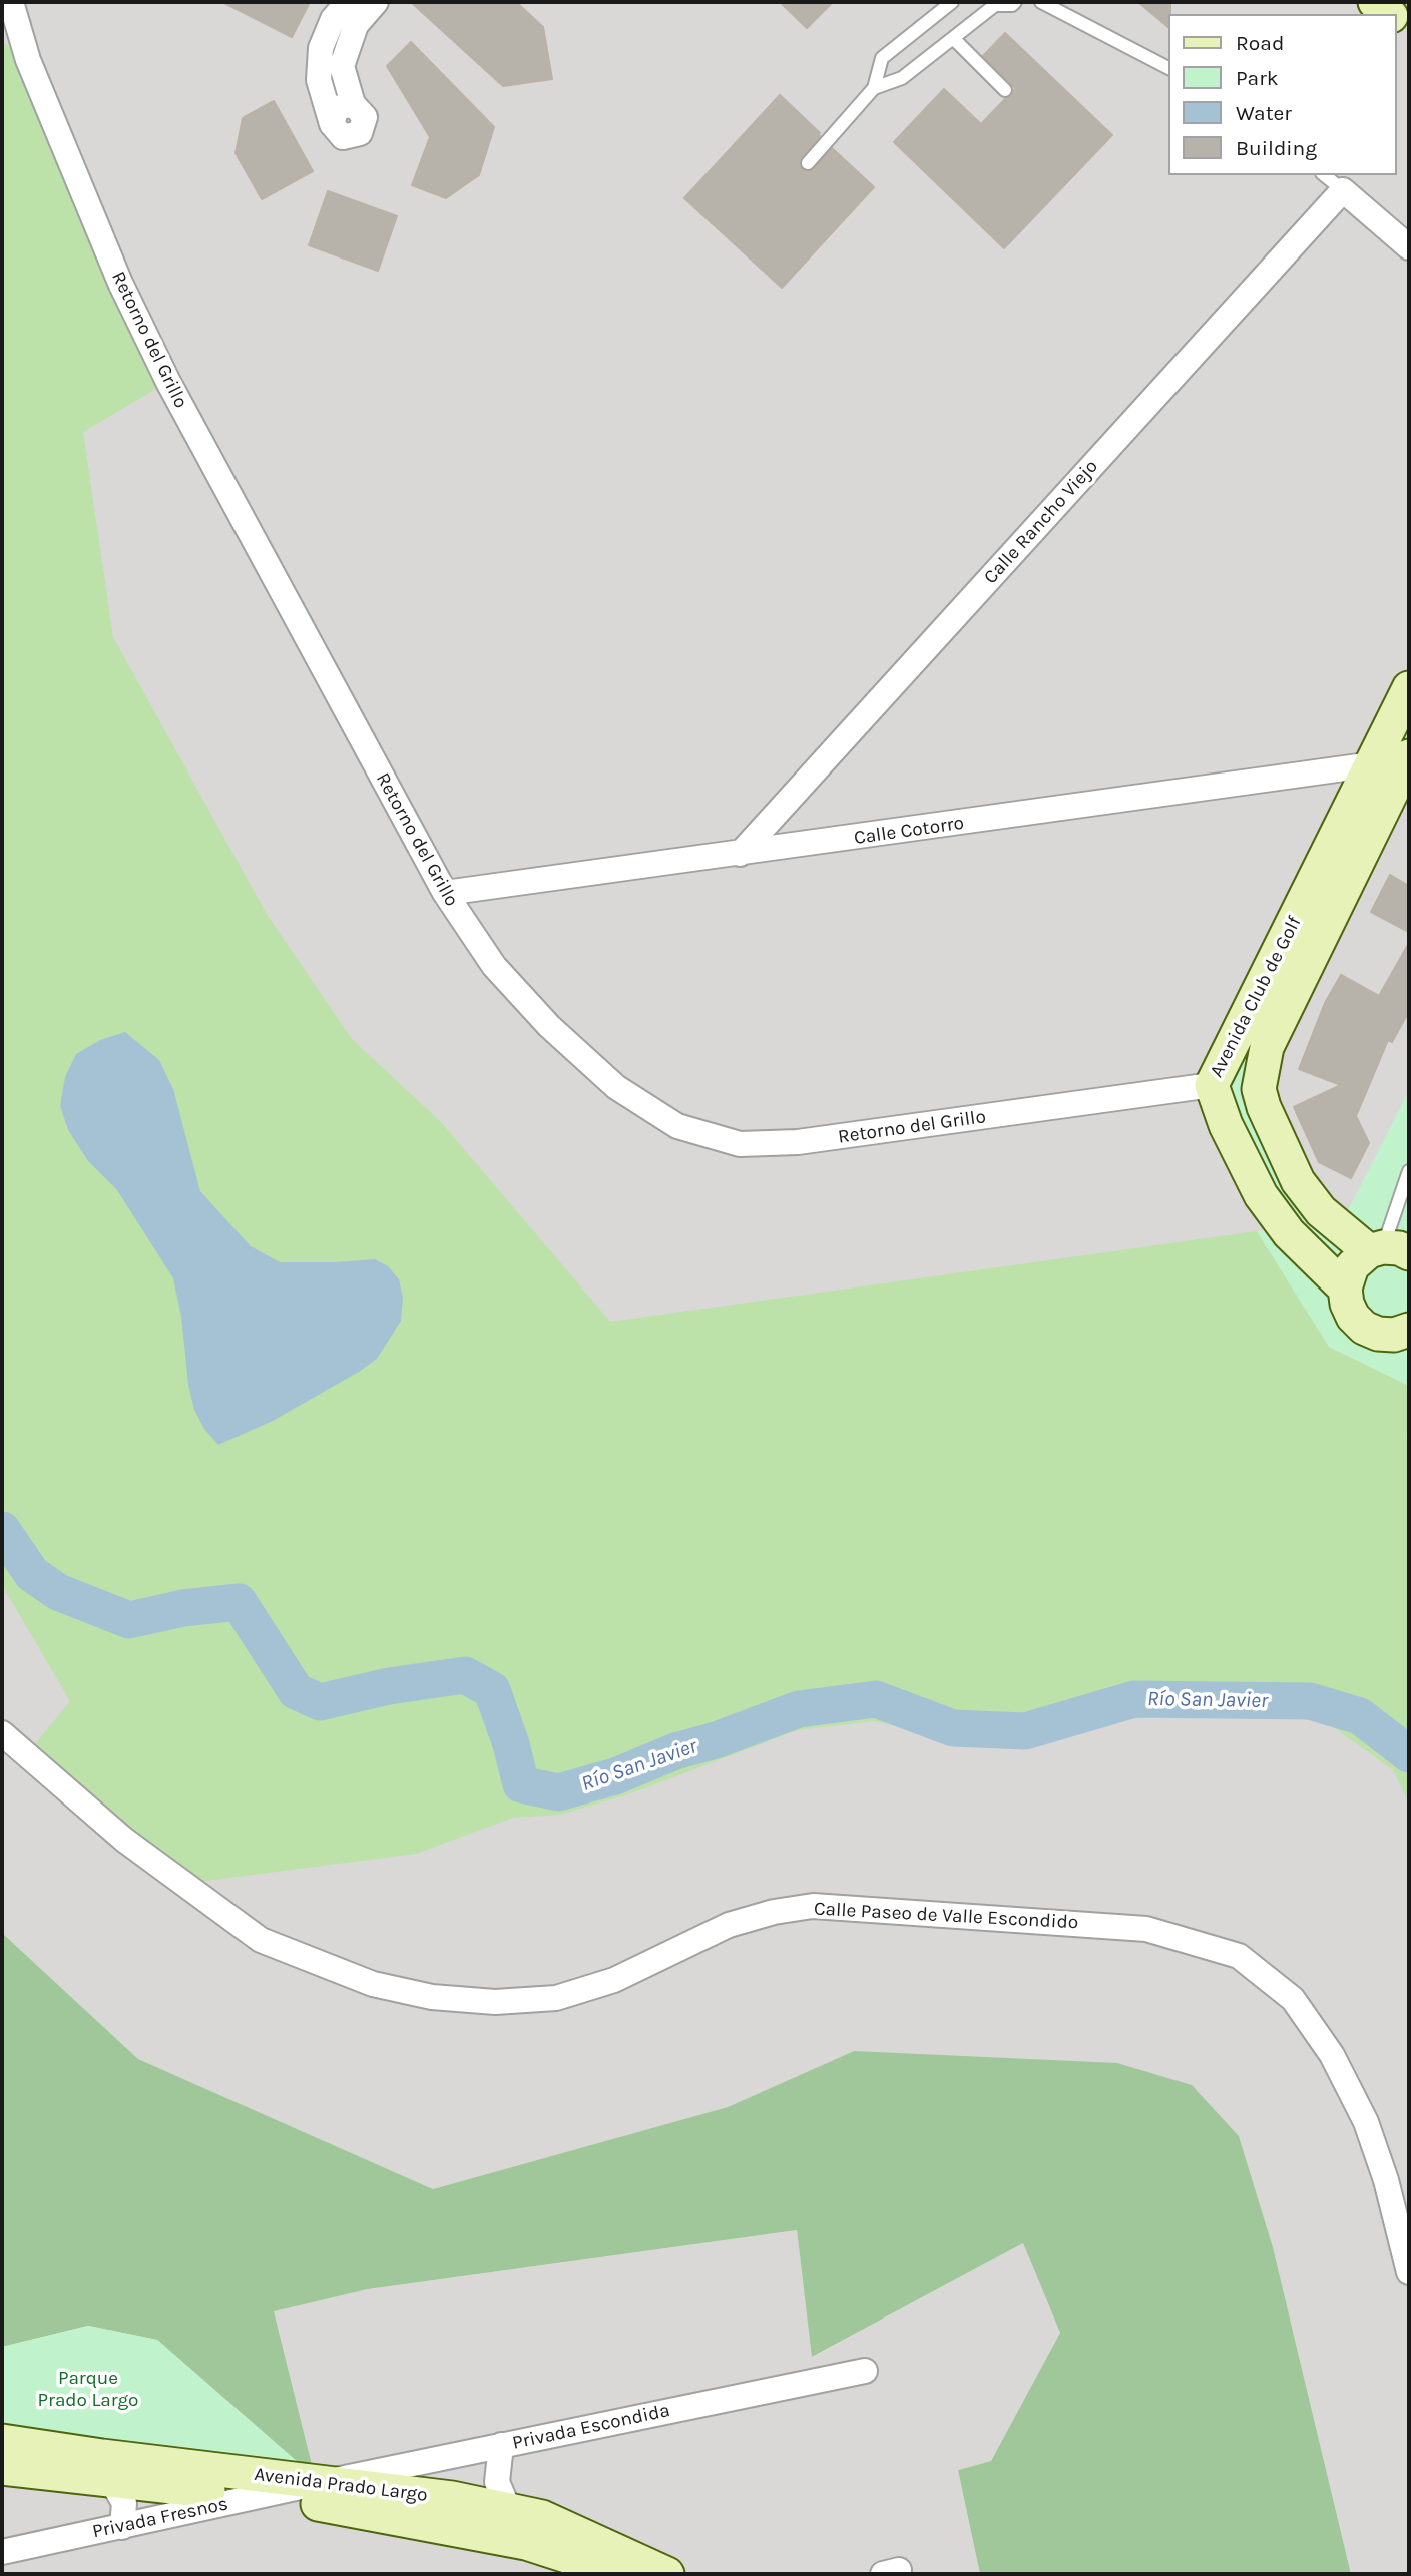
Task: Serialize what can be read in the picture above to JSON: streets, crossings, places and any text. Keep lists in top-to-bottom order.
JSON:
{
  "streets": {
    "street": [
      "Retorno del Grillo",
      "Calle Rancho Viejo",
      "Calle Cotorro",
      "Avenida Club de Golf",
      "Calle Paseo de Valle Escondido",
      "Privada Escondida",
      "Avenida Prado Largo",
      "Privada Fresnos"
    ]
  },
  "crossings": [
    ["Retorno del Grillo", "Calle Cotorro"],
    ["Retorno del Grillo", "Avenida Club de Golf"],
    ["Calle Rancho Viejo", "Calle Cotorro"],
    ["Calle Cotorro", "Avenida Club de Golf"],
    ["Privada Escondida", "Avenida Prado Largo"],
    ["Privada Escondida", "Privada Fresnos"],
    ["Avenida Prado Largo", "Privada Fresnos"]
  ],
  "water": ["Río San Javier"],
  "parks": ["Parque Prado Largo"],
  "legend": [
    "Road",
    "Park",
    "Water",
    "Building"
  ]
}
